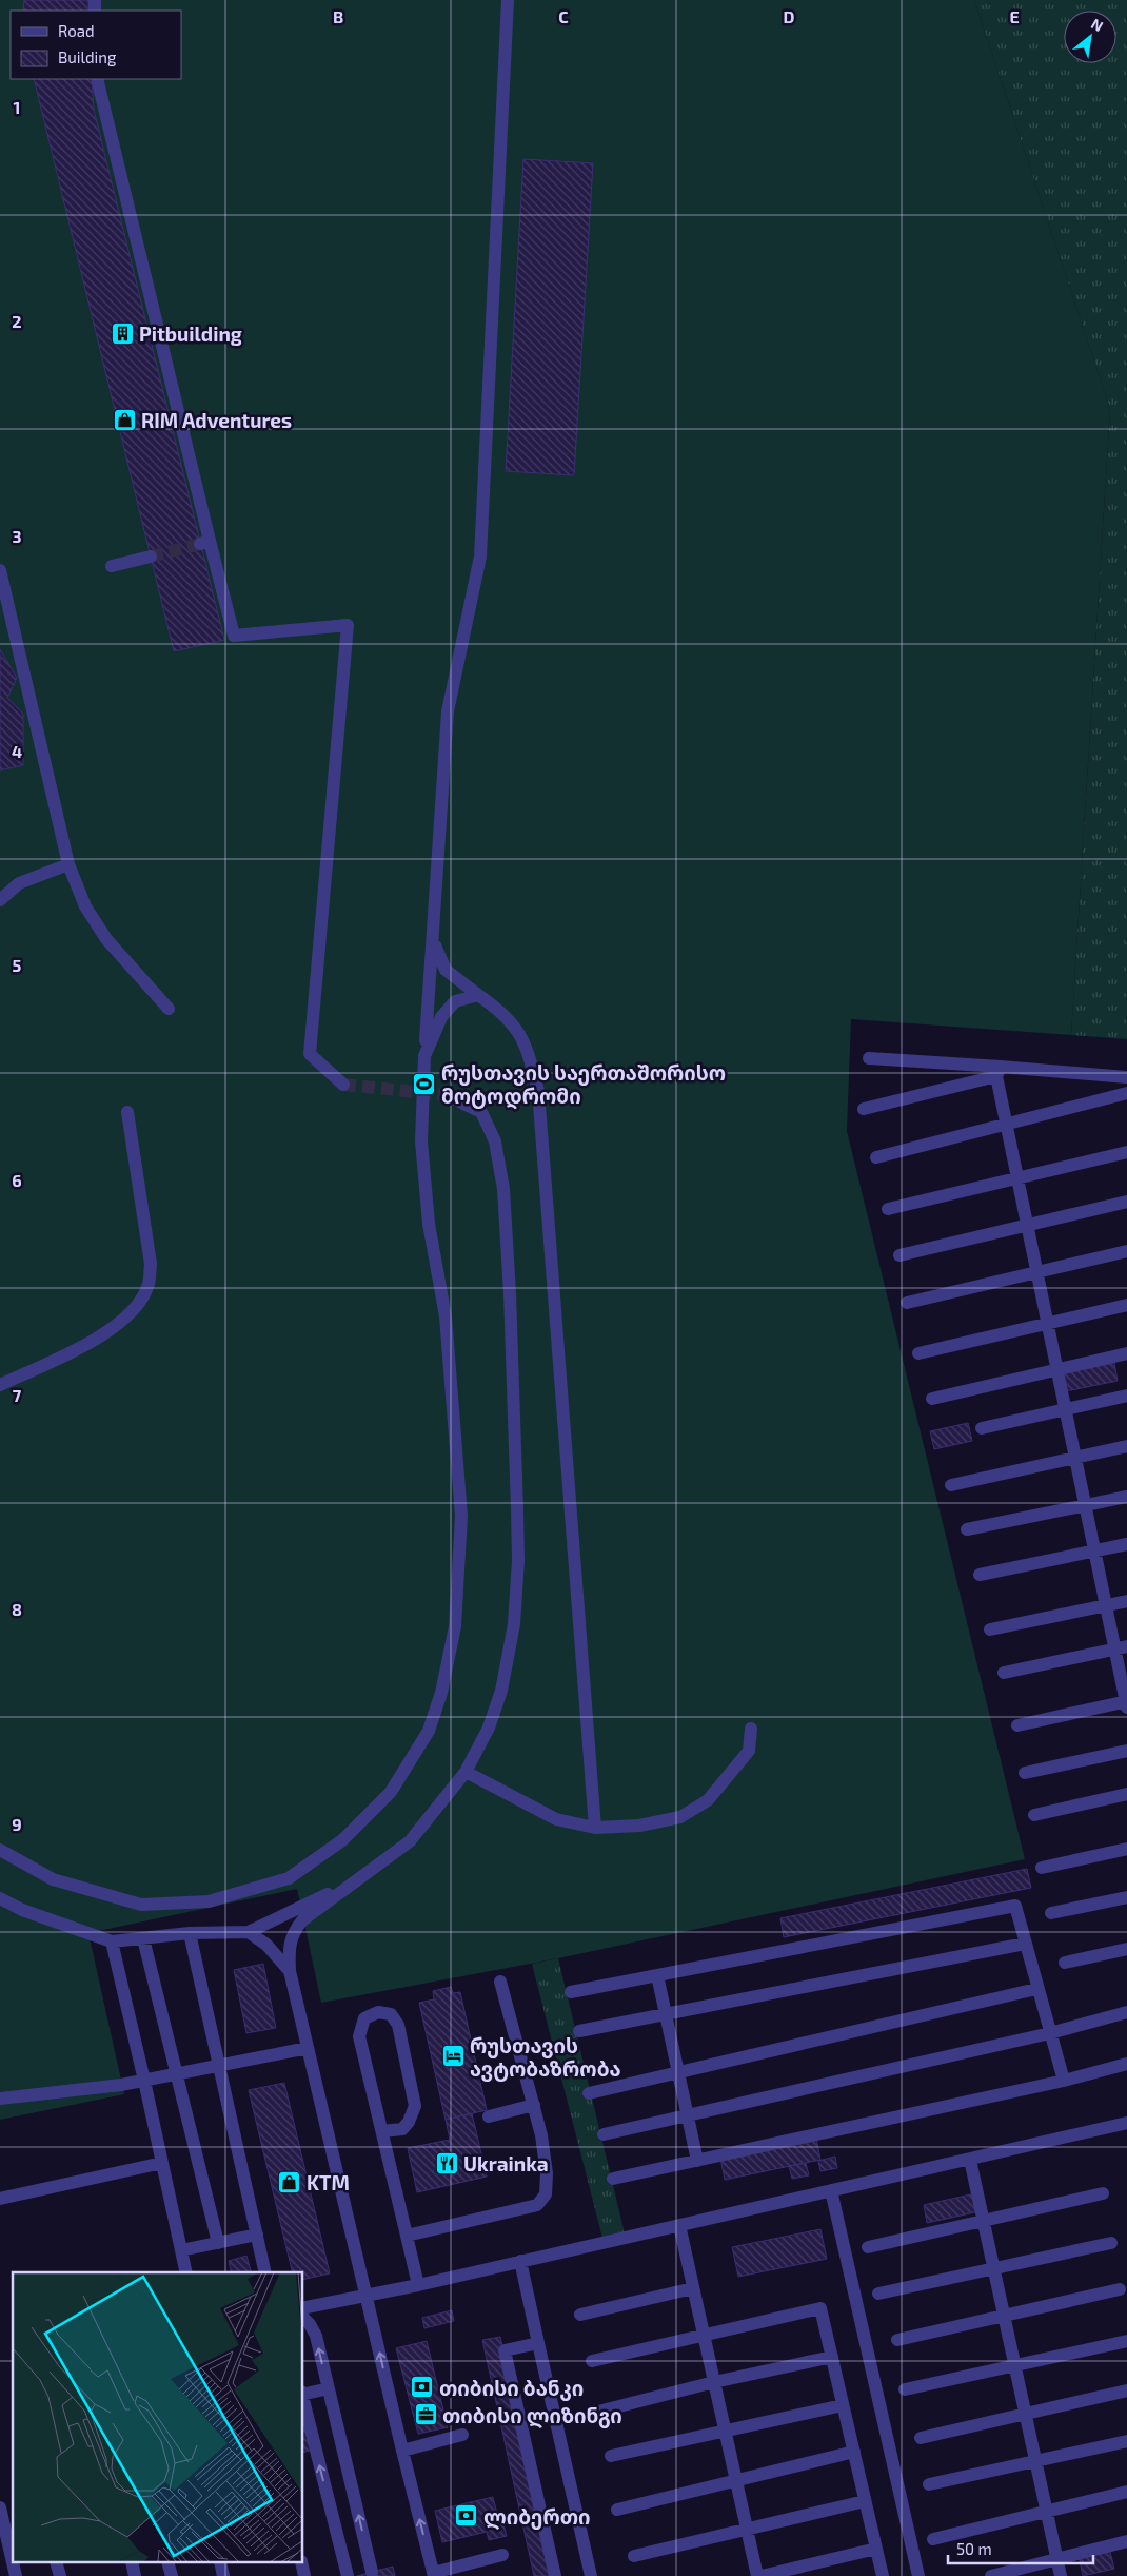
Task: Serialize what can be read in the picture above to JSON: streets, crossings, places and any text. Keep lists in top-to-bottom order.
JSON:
{
  "places": {
    "building": ["Pitbuilding"],
    "shop": ["RIM Adventures", "KTM"],
    "sports": ["რუსთავის საერთაშორისო მოტოდრომი"],
    "hotel": ["რუსთავის ავტობაზრობა"],
    "restaurant": ["Ukrainka"],
    "bank": ["თიბისი ბანკი", "ლიბერთი"],
    "office": ["თიბისი ლიზინგი"]
  },
  "legend": ["Road", "Building"],
  "scale_bar": "50 m",
  "north": "top right",
  "grid": {
    "columns": [
      "B",
      "C",
      "D",
      "E"
    ],
    "rows": [
      "1",
      "2",
      "3",
      "4",
      "5",
      "6",
      "7",
      "8",
      "9"
    ]
  }
}
